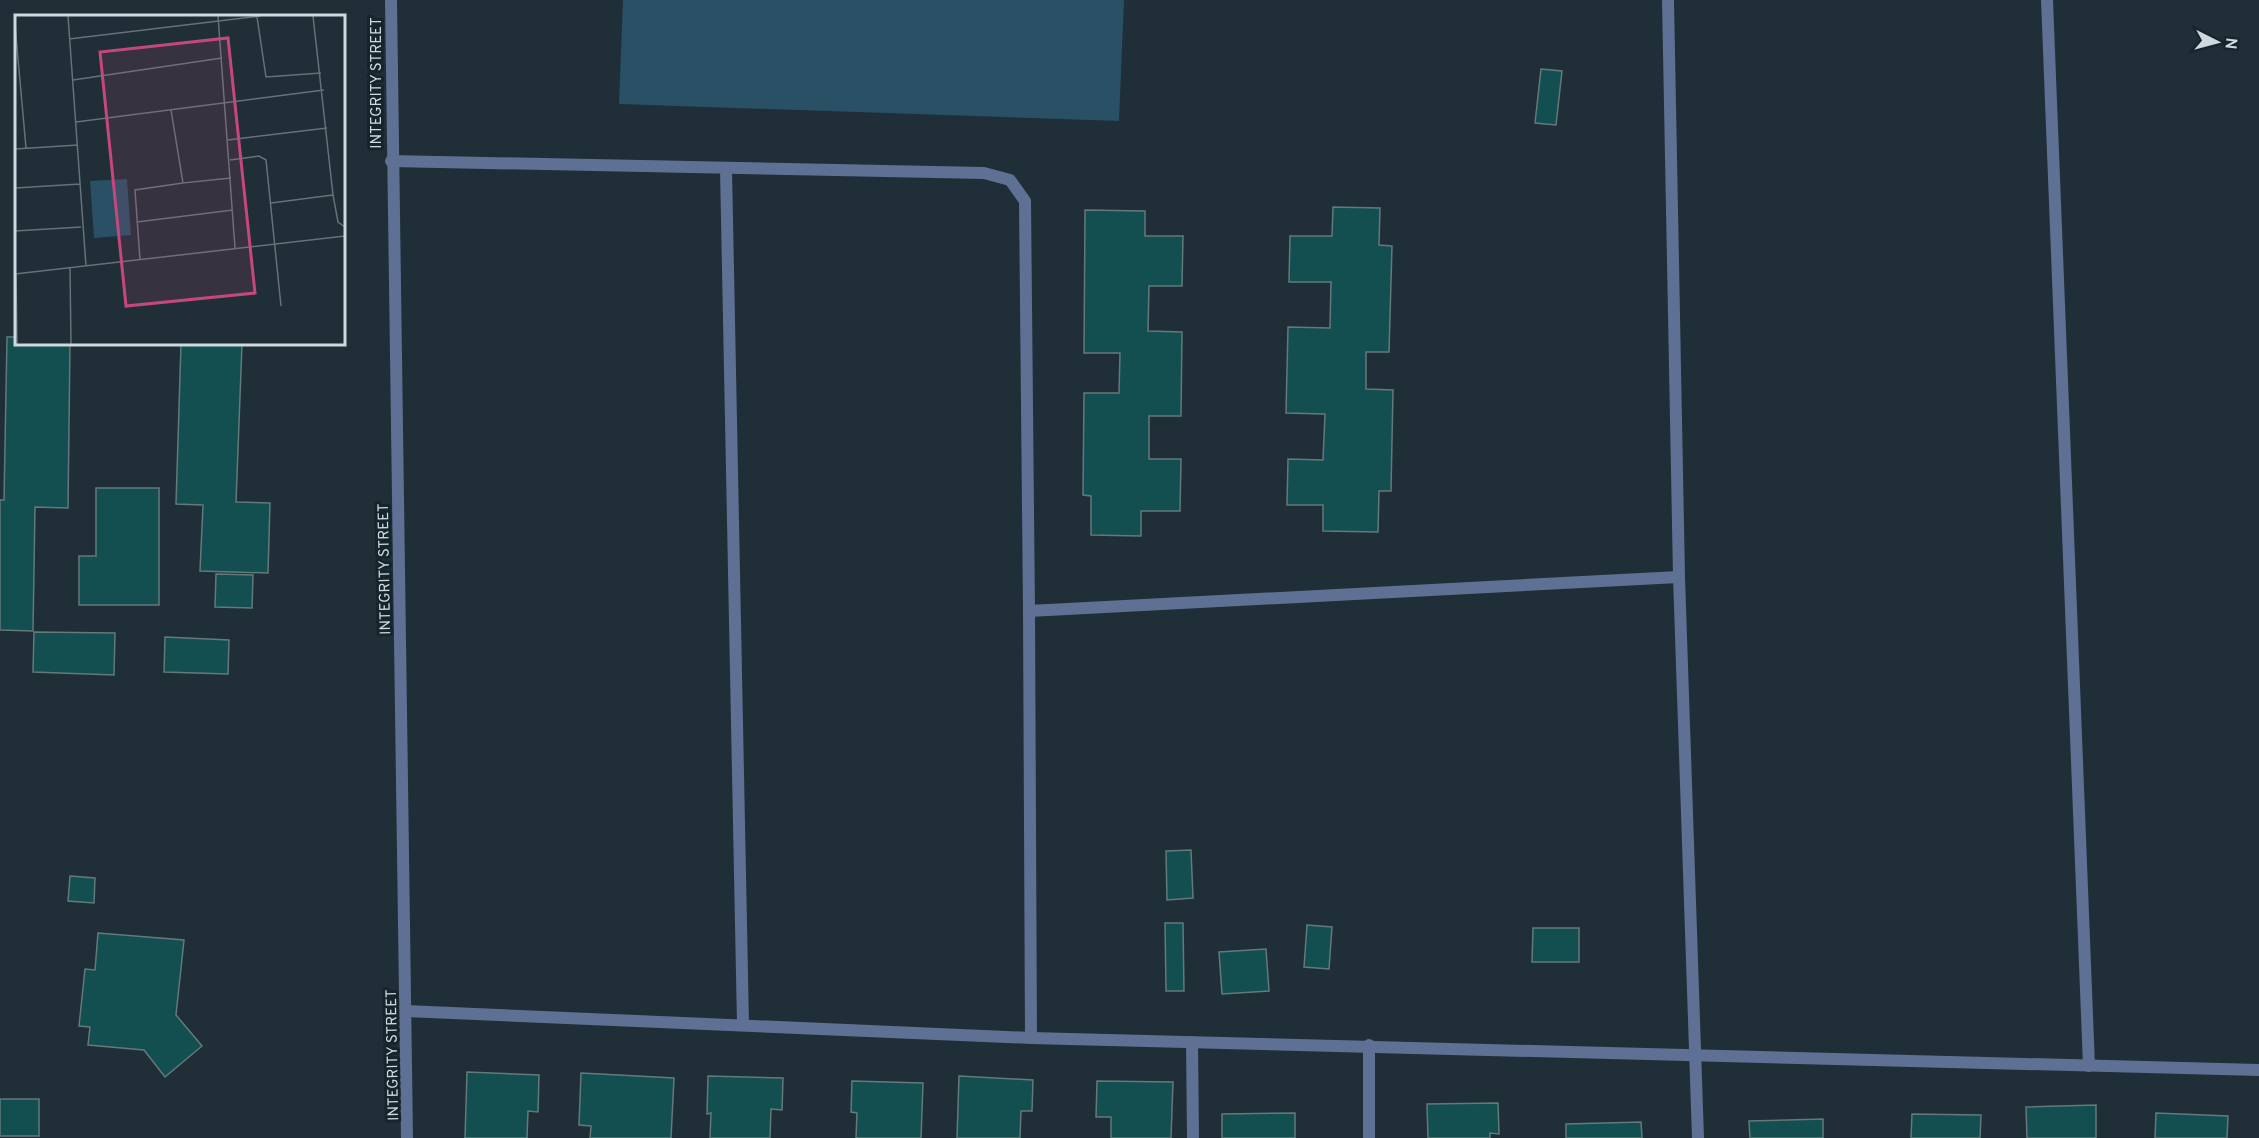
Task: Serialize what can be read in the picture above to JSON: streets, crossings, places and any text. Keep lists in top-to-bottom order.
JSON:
{
  "streets": {
    "street": ["INTEGRITY STREET"]
  },
  "north": "right"
}
